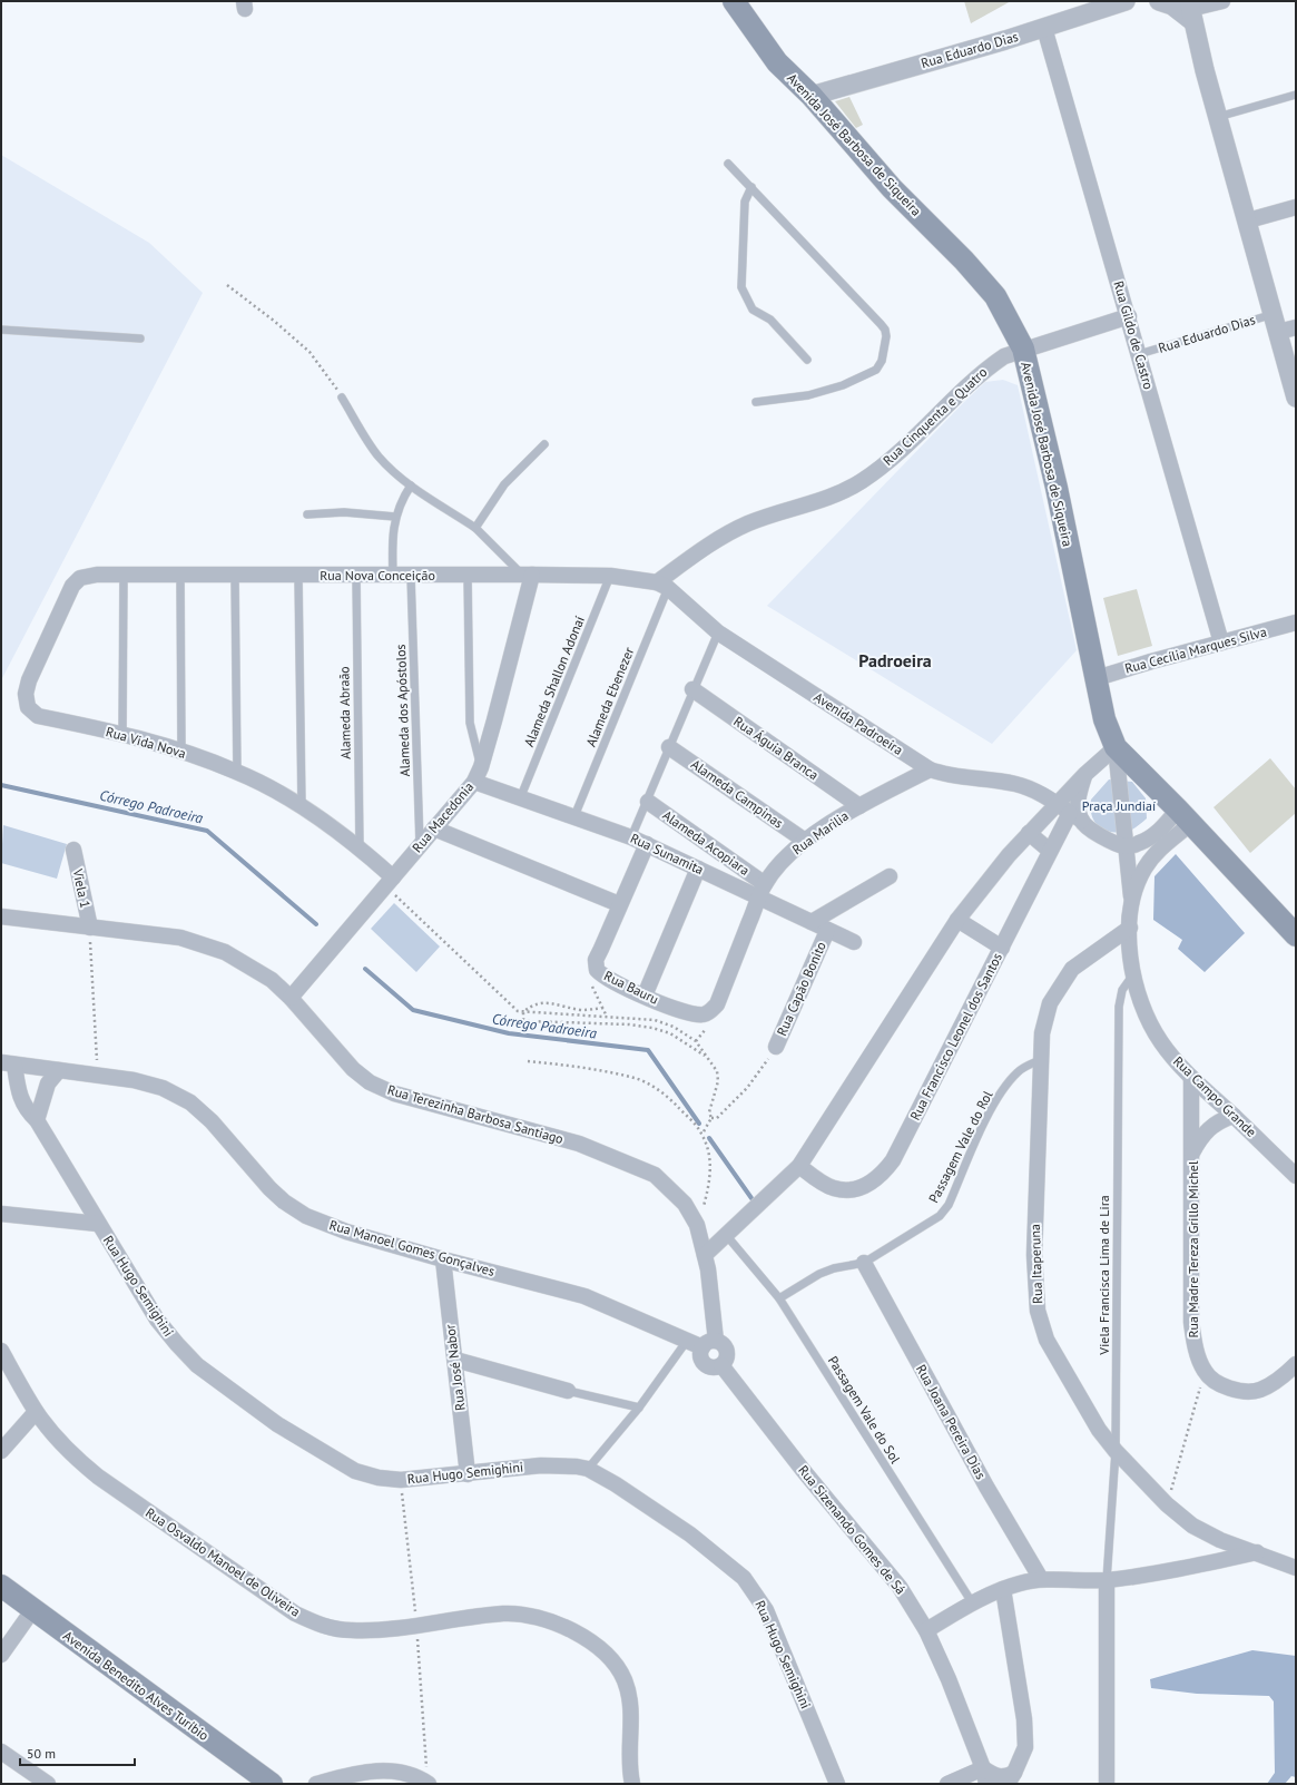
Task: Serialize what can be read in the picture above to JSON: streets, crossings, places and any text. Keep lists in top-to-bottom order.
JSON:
{
  "streets": {
    "main road": ["Avenida José Barbosa de Siqueira", "Avenida Benedito Alves Turíbio"],
    "street": [
      "Rua Eduardo Dias",
      "Rua Gildo de Castro",
      "Rua Cinquenta e Quatro",
      "Rua Nova Conceição",
      "Rua Cecília Marques Silva",
      "Avenida Padroeira",
      "Rua Vida Nova",
      "Rua Águia Branca",
      "Alameda Campinas",
      "Rua Macedonia",
      "Rua Marilia",
      "Alameda Acopiara",
      "Rua Sunamita",
      "Viela 1",
      "Rua Bauru",
      "Rua Capão Bonito",
      "Rua Francisco Leonel dos Santos",
      "Rua Campo Grande",
      "Rua Terezinha Barbosa Santiago",
      "Rua Manoel Gomes Gonçalves",
      "Rua Madre Tereza Grillo Michel",
      "Rua Itaperuna",
      "Rua Hugo Semighini",
      "Rua José Nabor",
      "Rua Joana Pereira Dias",
      "Rua Sizenando Gomes de Sá",
      "Rua Osvaldo Manoel de Oliveira"
    ],
    "lane": [
      "Alameda Shallon Adonaí",
      "Alameda Ebenezer",
      "Alameda dos Apóstolos",
      "Alameda Abraão",
      "Passagem Vale do Rol",
      "Viela Francisca Lima de Lira",
      "Passagem Vale do Sol"
    ]
  },
  "crossings": [
    ["Rua Eduardo Dias", "Avenida José Barbosa de Siqueira"],
    ["Rua Eduardo Dias", "Rua Gildo de Castro"],
    ["Avenida José Barbosa de Siqueira", "Rua Cinquenta e Quatro"],
    ["Avenida José Barbosa de Siqueira", "Rua Cecília Marques Silva"],
    ["Avenida José Barbosa de Siqueira", "Rua Campo Grande"],
    ["Rua Gildo de Castro", "Rua Cinquenta e Quatro"],
    ["Rua Gildo de Castro", "Rua Cecília Marques Silva"],
    ["Rua Cinquenta e Quatro", "Rua Nova Conceição"],
    ["Rua Cinquenta e Quatro", "Alameda Ebenezer"],
    ["Rua Cinquenta e Quatro", "Avenida Padroeira"],
    ["Rua Nova Conceição", "Alameda Shallon Adonaí"],
    ["Rua Nova Conceição", "Alameda Ebenezer"],
    ["Rua Nova Conceição", "Alameda dos Apóstolos"],
    ["Rua Nova Conceição", "Alameda Abraão"],
    ["Rua Nova Conceição", "Avenida Padroeira"],
    ["Rua Nova Conceição", "Rua Vida Nova"],
    ["Rua Nova Conceição", "Rua Macedonia"],
    ["Alameda Shallon Adonaí", "Rua Sunamita"],
    ["Alameda Ebenezer", "Avenida Padroeira"],
    ["Alameda Ebenezer", "Rua Sunamita"],
    ["Alameda dos Apóstolos", "Rua Macedonia"],
    ["Alameda Abraão", "Rua Vida Nova"],
    ["Avenida Padroeira", "Rua Marilia"],
    ["Avenida Padroeira", "Rua Francisco Leonel dos Santos"],
    ["Rua Vida Nova", "Rua Macedonia"],
    ["Rua Águia Branca", "Rua Marilia"],
    ["Alameda Campinas", "Rua Marilia"],
    ["Rua Macedonia", "Rua Sunamita"],
    ["Rua Macedonia", "Rua Terezinha Barbosa Santiago"],
    ["Rua Marilia", "Alameda Acopiara"],
    ["Rua Marilia", "Rua Sunamita"],
    ["Rua Marilia", "Rua Bauru"],
    ["Alameda Acopiara", "Rua Sunamita"],
    ["Rua Sunamita", "Rua Bauru"],
    ["Rua Sunamita", "Rua Capão Bonito"],
    ["Viela 1", "Rua Terezinha Barbosa Santiago"],
    ["Rua Campo Grande", "Rua Madre Tereza Grillo Michel"],
    ["Rua Campo Grande", "Rua Itaperuna"],
    ["Rua Campo Grande", "Viela Francisca Lima de Lira"],
    ["Rua Terezinha Barbosa Santiago", "Rua Manoel Gomes Gonçalves"],
    ["Rua Terezinha Barbosa Santiago", "Rua Sizenando Gomes de Sá"],
    ["Passagem Vale do Rol", "Rua Itaperuna"],
    ["Passagem Vale do Rol", "Passagem Vale do Sol"],
    ["Passagem Vale do Rol", "Rua Joana Pereira Dias"],
    ["Rua Manoel Gomes Gonçalves", "Rua Hugo Semighini"],
    ["Rua Manoel Gomes Gonçalves", "Rua José Nabor"],
    ["Rua Manoel Gomes Gonçalves", "Rua Sizenando Gomes de Sá"],
    ["Rua Itaperuna", "Viela Francisca Lima de Lira"],
    ["Rua Hugo Semighini", "Rua José Nabor"]
  ],
  "districts": ["Padroeira"],
  "water": ["Córrego Padroeira"],
  "parks": ["Praça Jundiaí"],
  "scale_bar": "50 m"
}
